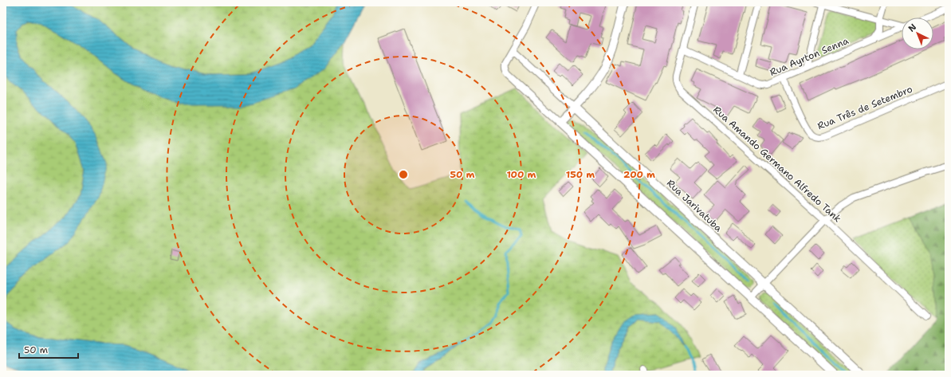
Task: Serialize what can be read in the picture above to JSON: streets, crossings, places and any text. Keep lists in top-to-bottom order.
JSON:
{
  "streets": {
    "street": [
      "Rua Ayrton Senna",
      "Rua Três de Setembro",
      "Rua Amando Germano Alfredo Tank",
      "Rua Jarivatuba"
    ]
  },
  "crossings": [
    ["Rua Ayrton Senna", "Rua Três de Setembro"],
    ["Rua Ayrton Senna", "Rua Amando Germano Alfredo Tank"]
  ],
  "scale_bar": "50 m",
  "north": "top left",
  "rings": [
    "50 m",
    "100 m",
    "150 m",
    "200 m"
  ]
}
